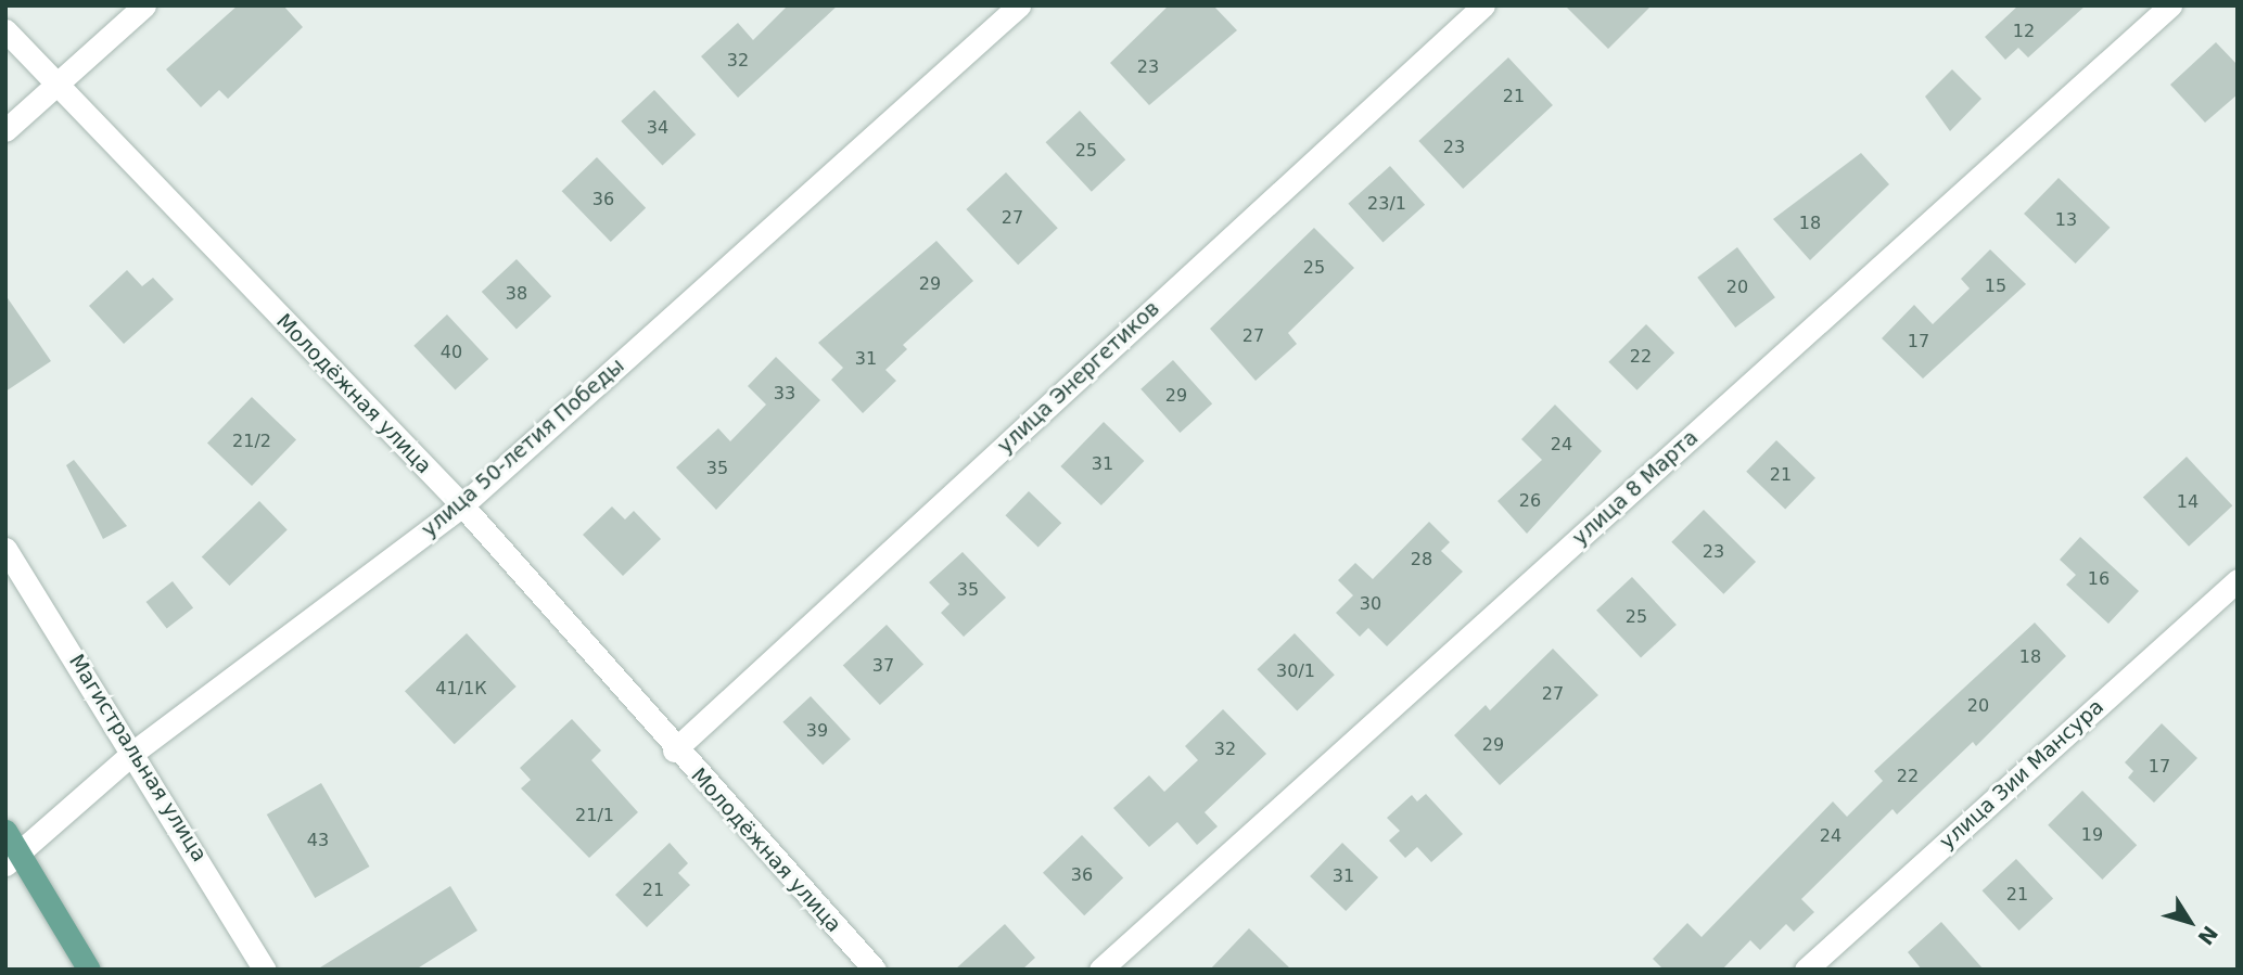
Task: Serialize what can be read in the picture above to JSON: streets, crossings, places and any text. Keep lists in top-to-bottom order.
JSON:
{
  "streets": {
    "street": [
      "улица Энергетиков",
      "Молодёжная улица",
      "улица 50-летия Победы",
      "улица 8 Марта",
      "Магистральная улица",
      "улица Зии Мансура"
    ]
  },
  "crossings": [
    ["улица Энергетиков", "Молодёжная улица"],
    ["Молодёжная улица", "улица 50-летия Победы"],
    ["улица 50-летия Победы", "Магистральная улица"]
  ],
  "house_numbers": [
    "12",
    "32",
    "23",
    "21",
    "34",
    "23",
    "25",
    "36",
    "23/1",
    "27",
    "13",
    "18",
    "25",
    "29",
    "15",
    "20",
    "38",
    "27",
    "17",
    "40",
    "22",
    "31",
    "33",
    "29",
    "21/2",
    "24",
    "31",
    "35",
    "21",
    "26",
    "14",
    "23",
    "28",
    "16",
    "35",
    "30",
    "25",
    "18",
    "37",
    "30/1",
    "41/1К",
    "27",
    "20",
    "39",
    "29",
    "32",
    "17",
    "22",
    "21/1",
    "19",
    "24",
    "43",
    "36",
    "31",
    "21",
    "21"
  ],
  "north": "bottom right"
}
